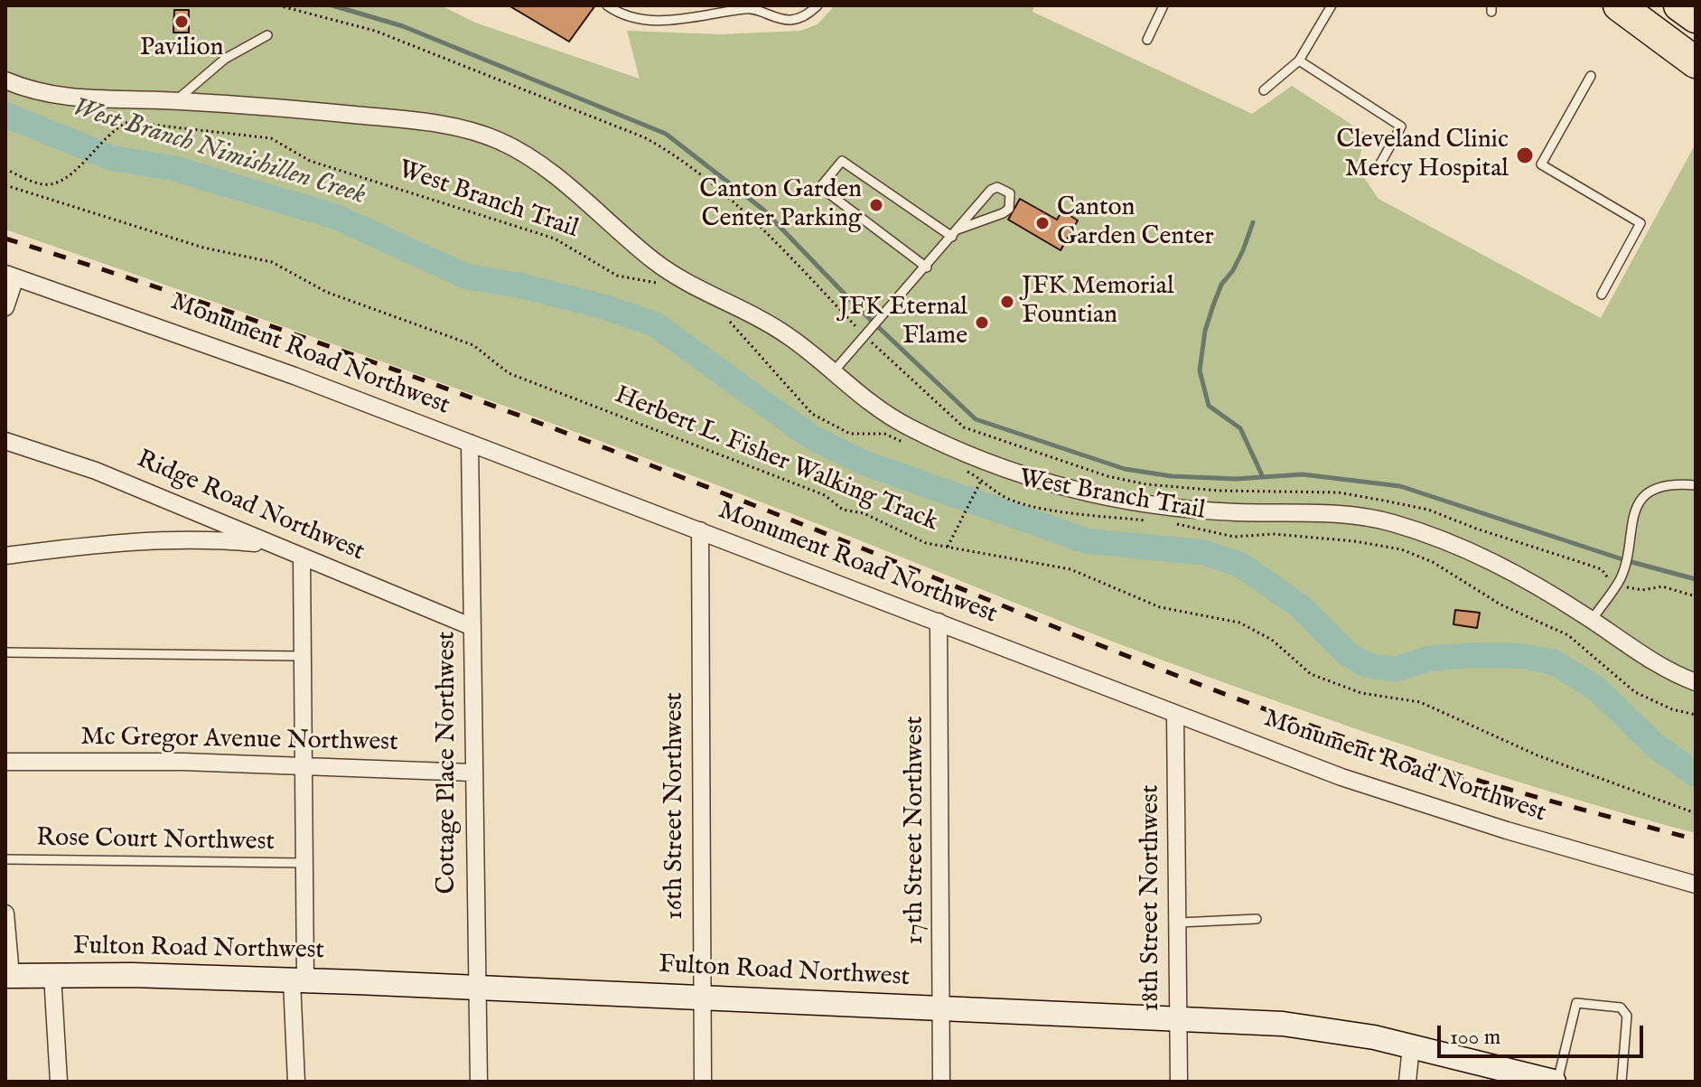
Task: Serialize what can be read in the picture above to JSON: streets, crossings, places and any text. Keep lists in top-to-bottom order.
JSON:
{
  "streets": {
    "main road": ["Fulton Road Northwest"],
    "street": [
      "Monument Road Northwest",
      "Ridge Road Northwest",
      "Mc Gregor Avenue Northwest",
      "Cottage Place Northwest",
      "16th Street Northwest",
      "17th Street Northwest",
      "18th Street Northwest"
    ],
    "lane": ["Rose Court Northwest"],
    "path": ["West Branch Trail", "Herbert L. Fisher Walking Track"]
  },
  "crossings": [
    ["Monument Road Northwest", "Cottage Place Northwest"],
    ["Monument Road Northwest", "16th Street Northwest"],
    ["Monument Road Northwest", "17th Street Northwest"],
    ["Monument Road Northwest", "18th Street Northwest"],
    ["Ridge Road Northwest", "Cottage Place Northwest"],
    ["Mc Gregor Avenue Northwest", "Cottage Place Northwest"],
    ["Cottage Place Northwest", "Fulton Road Northwest"],
    ["16th Street Northwest", "Fulton Road Northwest"],
    ["17th Street Northwest", "Fulton Road Northwest"],
    ["18th Street Northwest", "Fulton Road Northwest"]
  ],
  "water": ["West Branch Nimishillen Creek"],
  "places": [
    "Pavilion",
    "Cleveland Clinic Mercy Hospital",
    "Canton Garden Center Parking",
    "Canton Garden Center",
    "JFK Memorial Fountian",
    "JFK Eternal Flame"
  ],
  "scale_bar": "100 m"
}
